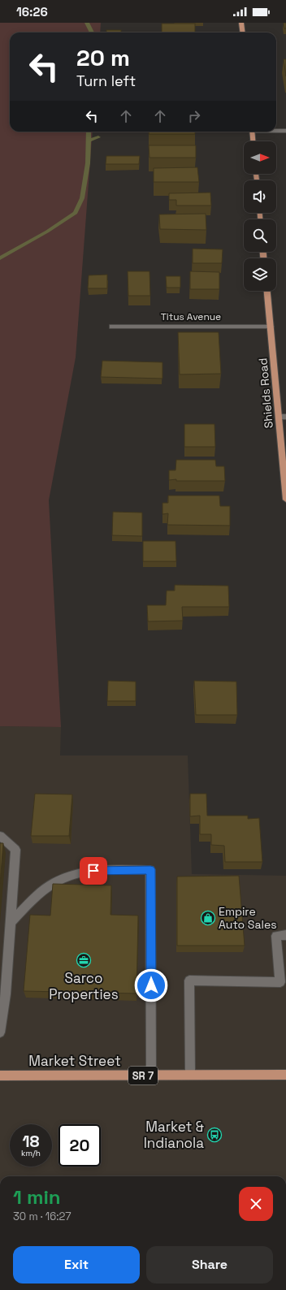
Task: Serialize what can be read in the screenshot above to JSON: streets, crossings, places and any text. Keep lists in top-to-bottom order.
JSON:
{
  "streets": {
    "main road": ["Shields Road", "Market Street", "SR 7"],
    "street": ["Titus Avenue"]
  },
  "crossings": [
    ["Titus Avenue", "Shields Road"]
  ],
  "places": {
    "shop": ["Empire Auto Sales"],
    "office": ["Sarco Properties"],
    "bus stop": ["Market & Indianola"]
  },
  "north": "right",
  "page": {
    "status": "16:26",
    "turn": ["20 m", "Turn left"],
    "speed": "18 km/h",
    "limit": "20",
    "heading": ["1 min", "30 m · 16:27"],
    "buttons": ["Exit", "Share"]
  }
}
